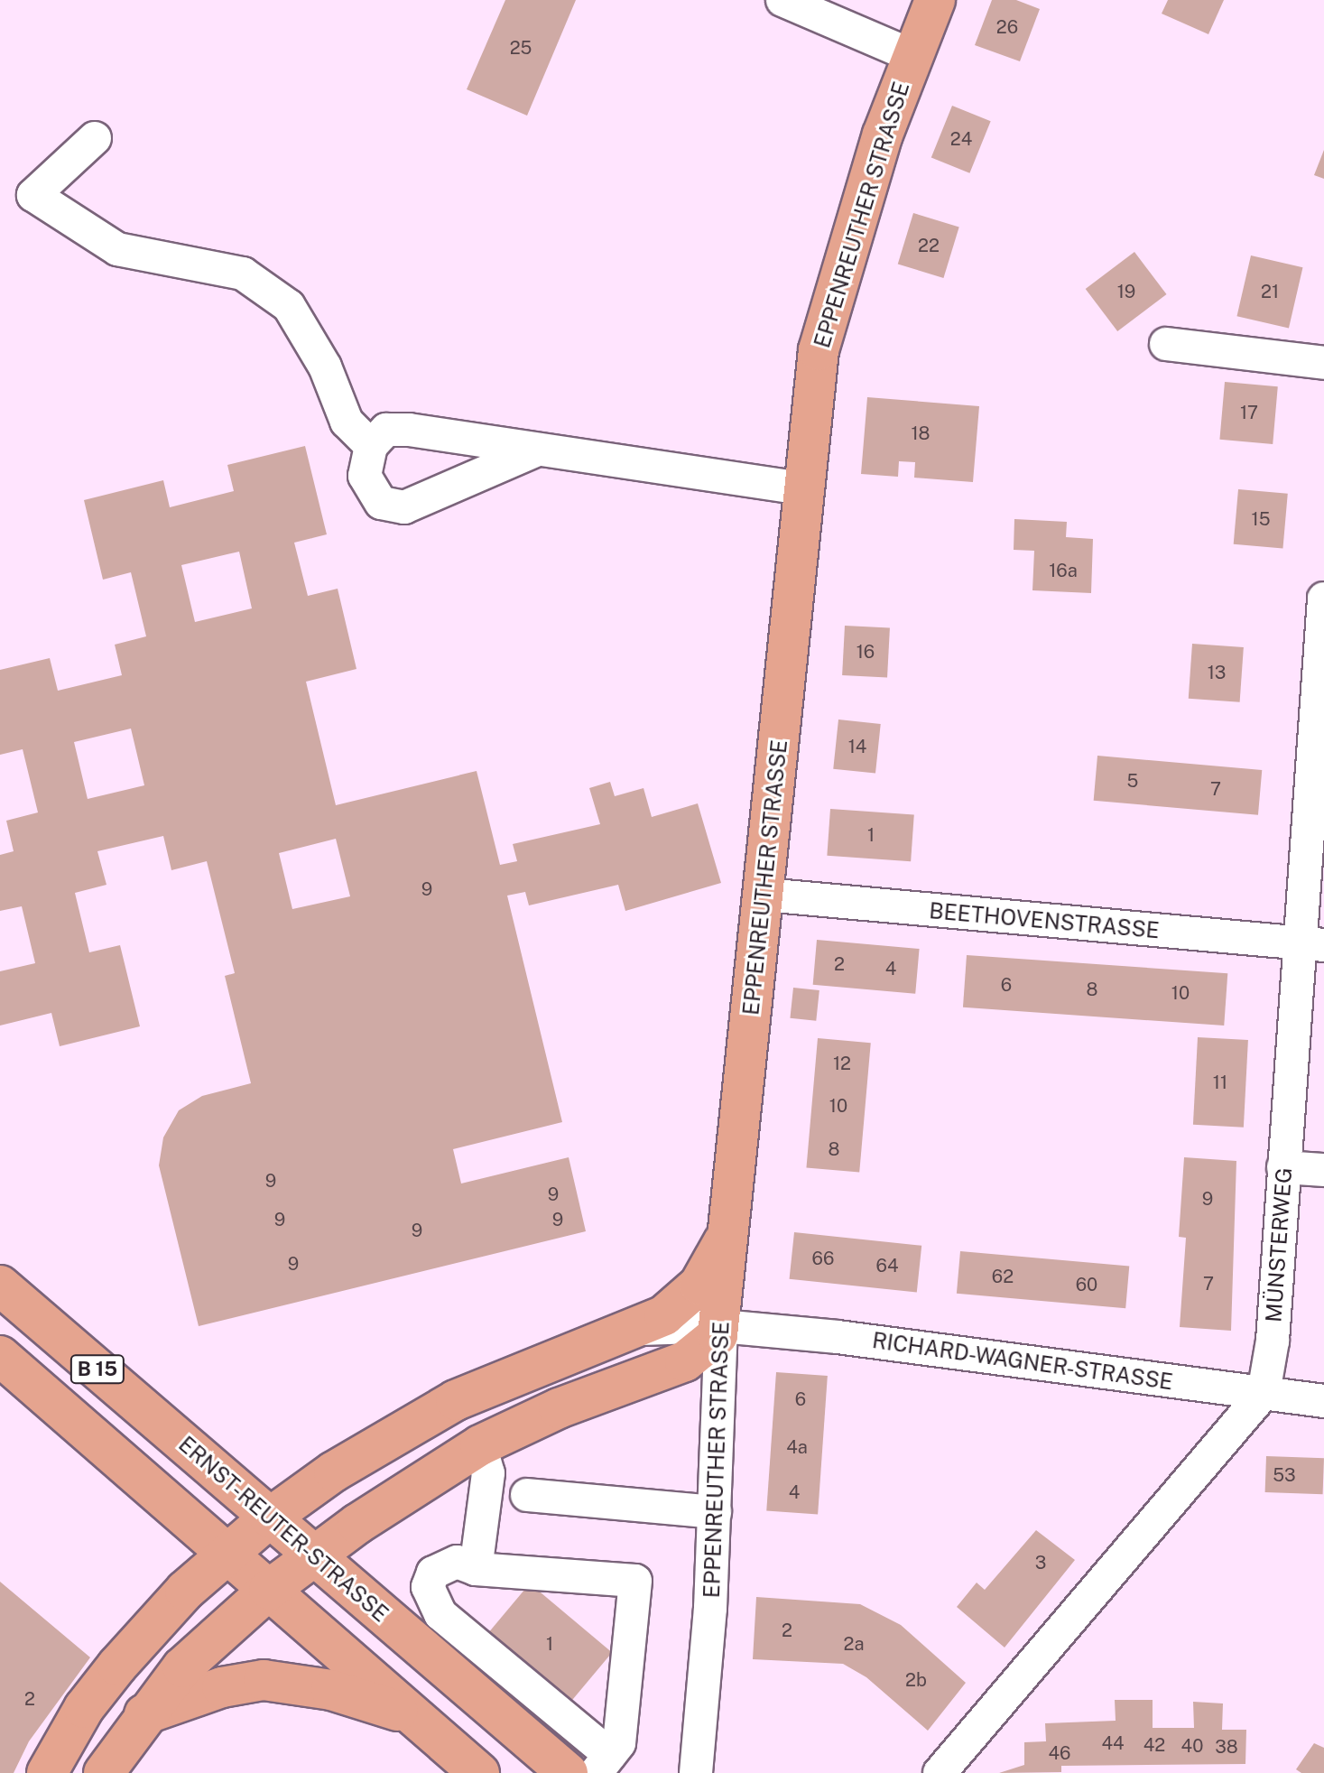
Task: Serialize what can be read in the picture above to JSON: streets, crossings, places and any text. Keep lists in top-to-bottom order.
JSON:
{
  "streets": {
    "main road": [
      "EPPENREUTHER STRASSE",
      "RICHARD-WAGNER-STRASSE",
      "B 15",
      "ERNST-REUTER-STRASSE"
    ],
    "street": ["BEETHOVENSTRASSE", "MÜNSTERWEG"]
  },
  "crossings": [
    ["EPPENREUTHER STRASSE", "BEETHOVENSTRASSE"],
    ["EPPENREUTHER STRASSE", "RICHARD-WAGNER-STRASSE"],
    ["BEETHOVENSTRASSE", "MÜNSTERWEG"],
    ["MÜNSTERWEG", "RICHARD-WAGNER-STRASSE"],
    ["RICHARD-WAGNER-STRASSE", "B 15"],
    ["RICHARD-WAGNER-STRASSE", "ERNST-REUTER-STRASSE"]
  ],
  "house_numbers": [
    "26",
    "25",
    "24",
    "22",
    "19",
    "21",
    "17",
    "18",
    "15",
    "16a",
    "16",
    "13",
    "14",
    "5",
    "7",
    "1",
    "9",
    "2",
    "4",
    "6",
    "8",
    "10",
    "12",
    "11",
    "10",
    "8",
    "9",
    "9",
    "9",
    "9",
    "9",
    "9",
    "66",
    "9",
    "64",
    "62",
    "7",
    "60",
    "6",
    "4a",
    "53",
    "4",
    "3",
    "2",
    "1",
    "2a",
    "2b",
    "2",
    "44",
    "42",
    "40",
    "38",
    "46"
  ]
}
